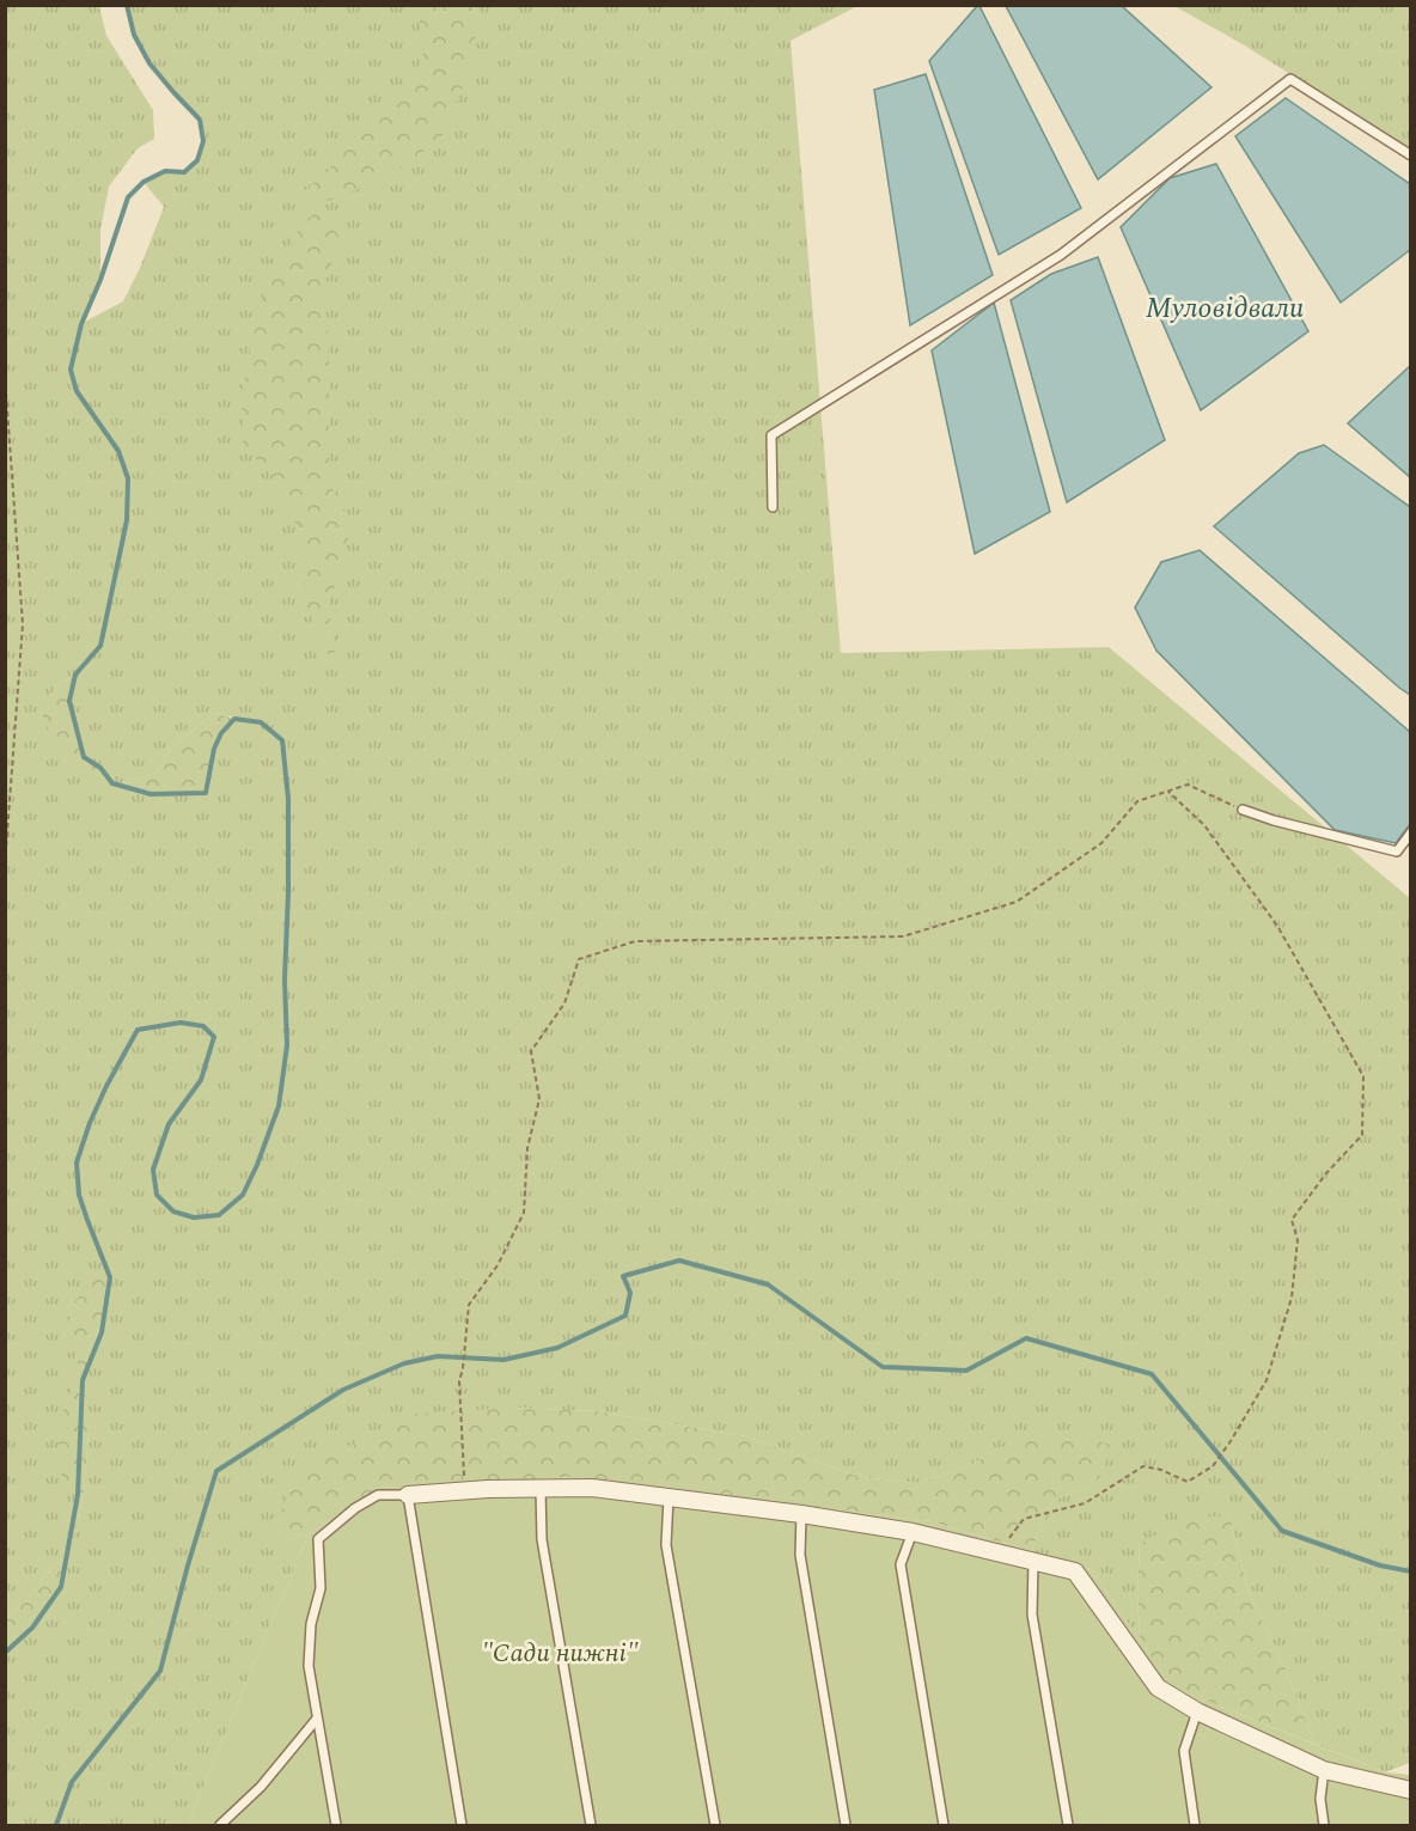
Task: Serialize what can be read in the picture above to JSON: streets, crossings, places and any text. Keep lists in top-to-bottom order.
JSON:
{
  "water": ["Муловідвали"],
  "parks": ["\"Сади нижні\""]
}
